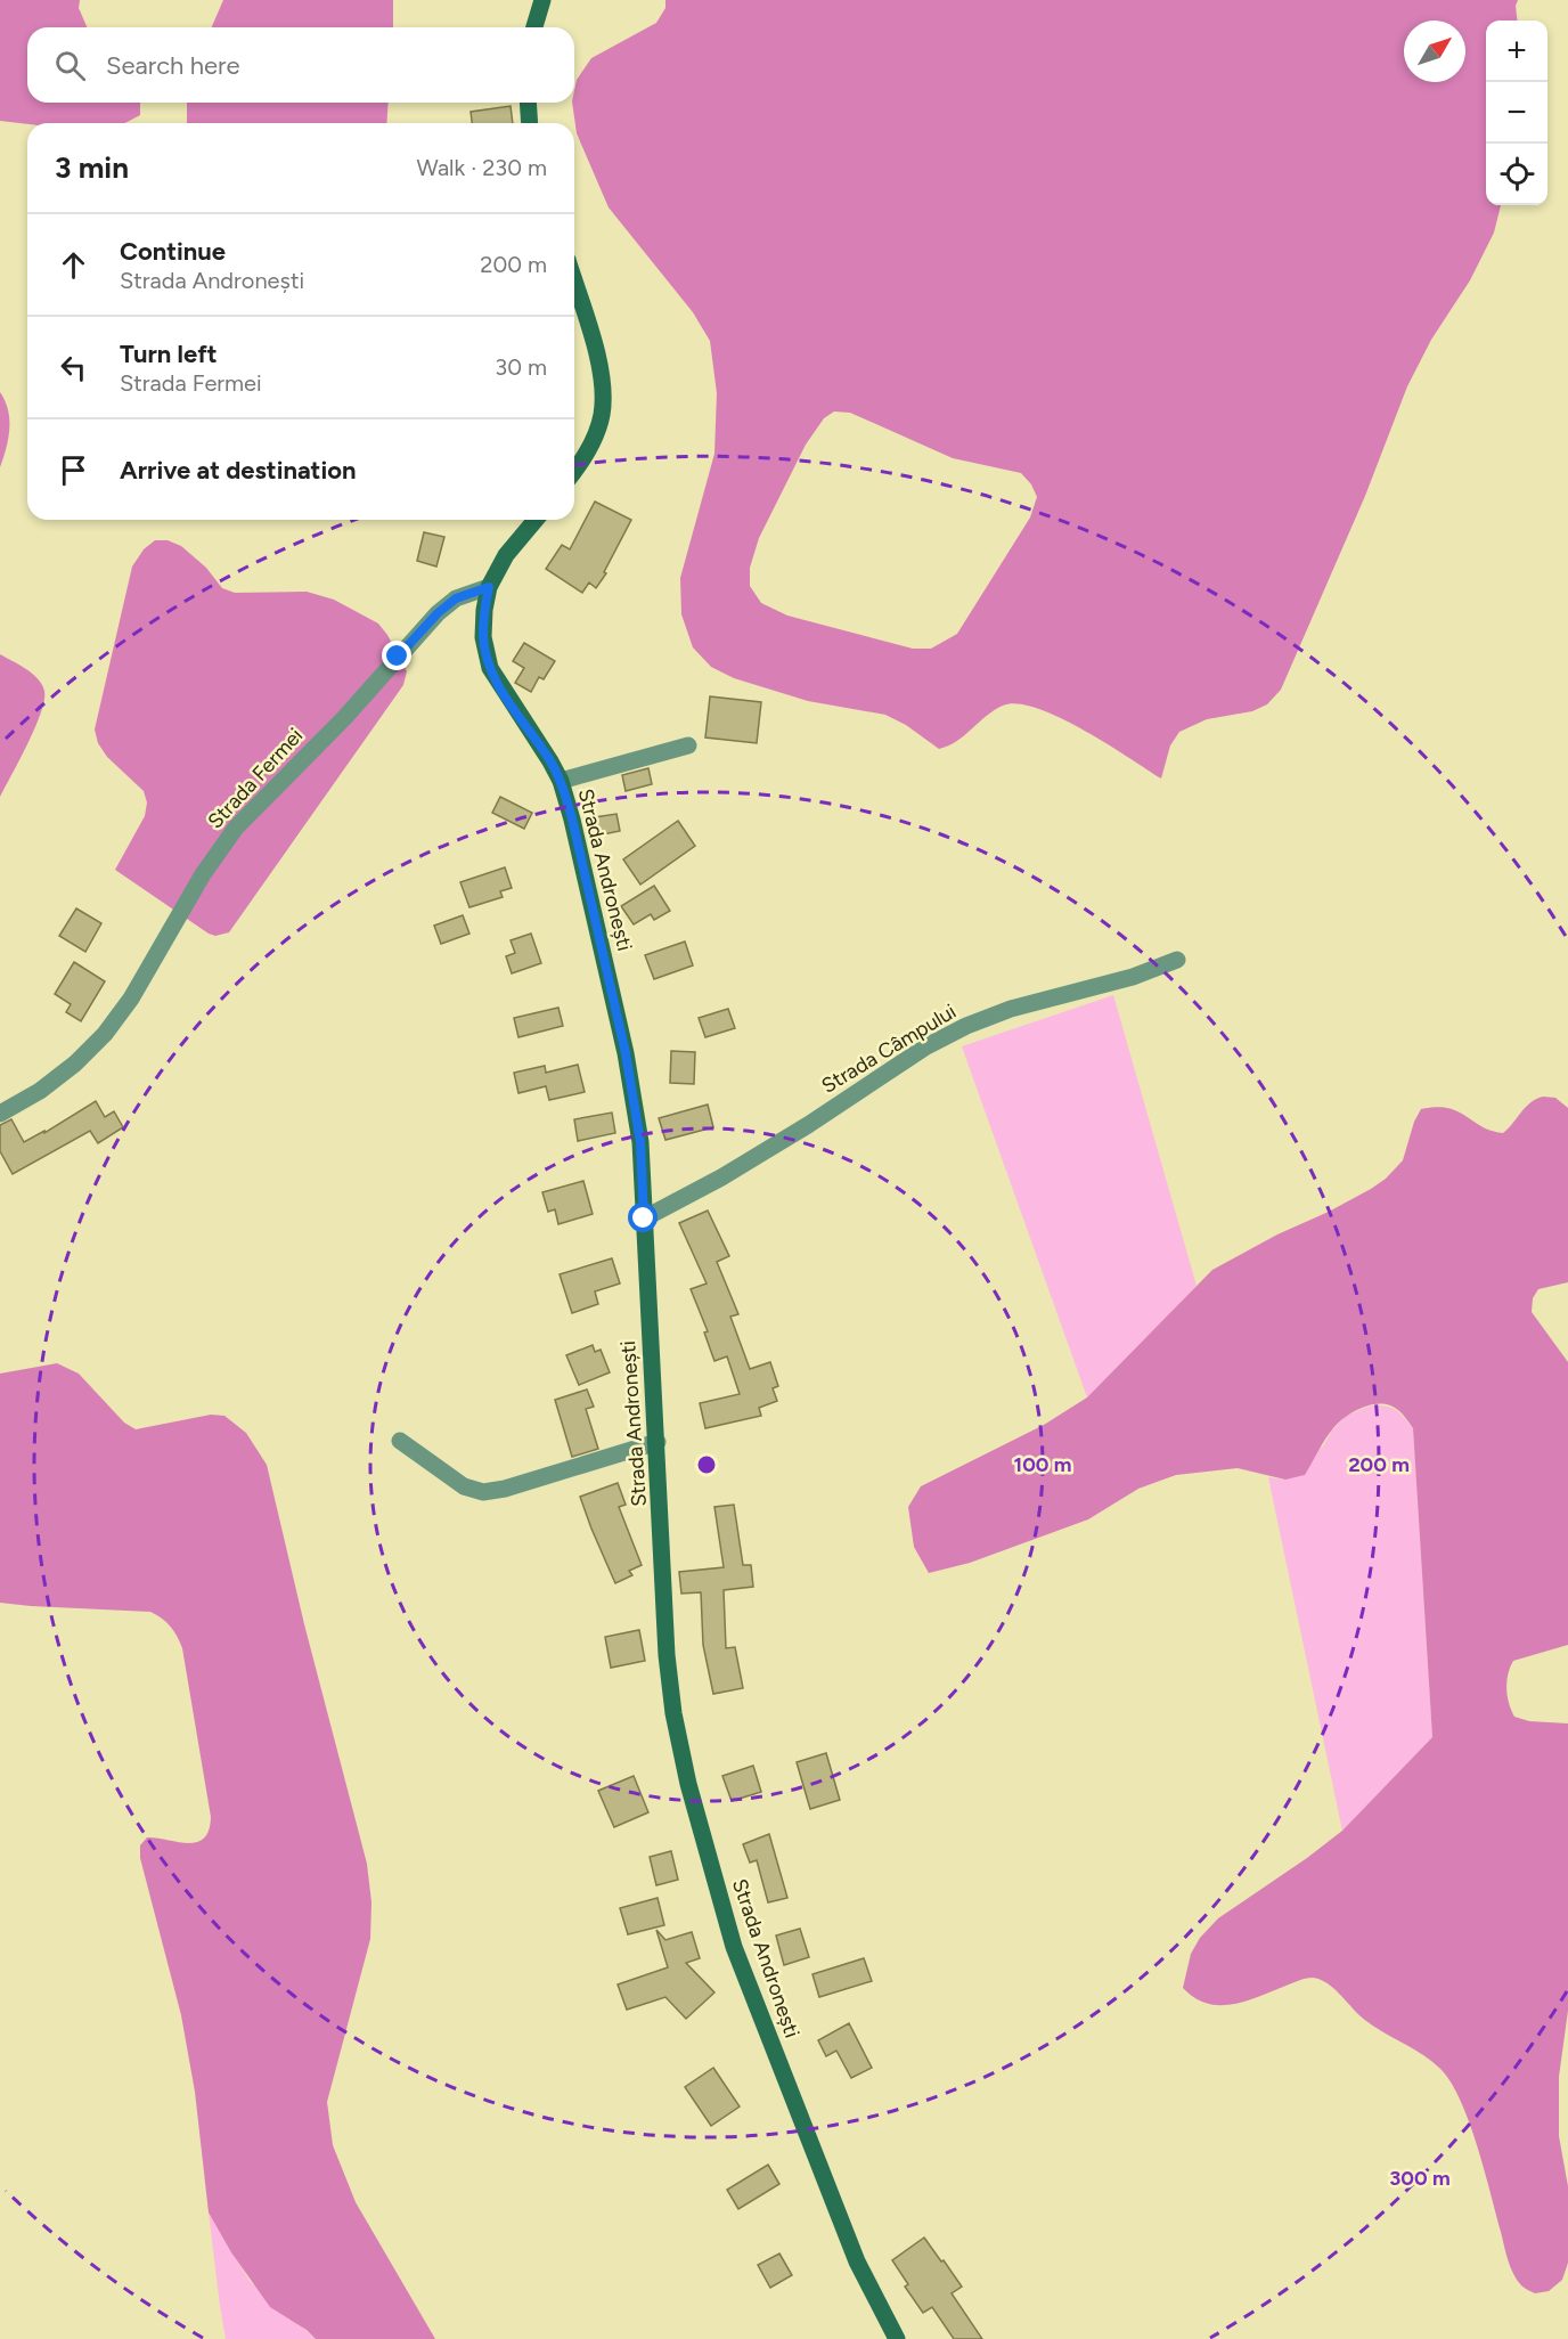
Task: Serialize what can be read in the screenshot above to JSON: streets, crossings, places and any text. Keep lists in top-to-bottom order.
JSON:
{
  "streets": {
    "street": ["Strada Fermei", "Strada Andronești", "Strada Câmpului"]
  },
  "crossings": [
    ["Strada Fermei", "Strada Andronești"],
    ["Strada Andronești", "Strada Câmpului"]
  ],
  "north": "top right",
  "page": {
    "map_buttons": ["+", "−"],
    "search": "Search here",
    "heading": ["3 min", "Walk · 230 m"],
    "list": [
      ["Continue", "Strada Andronești", "200 m"],
      ["Turn left", "Strada Fermei", "30 m"],
      "Arrive at destination"
    ]
  },
  "rings": ["100 m", "200 m", "300 m"]
}
